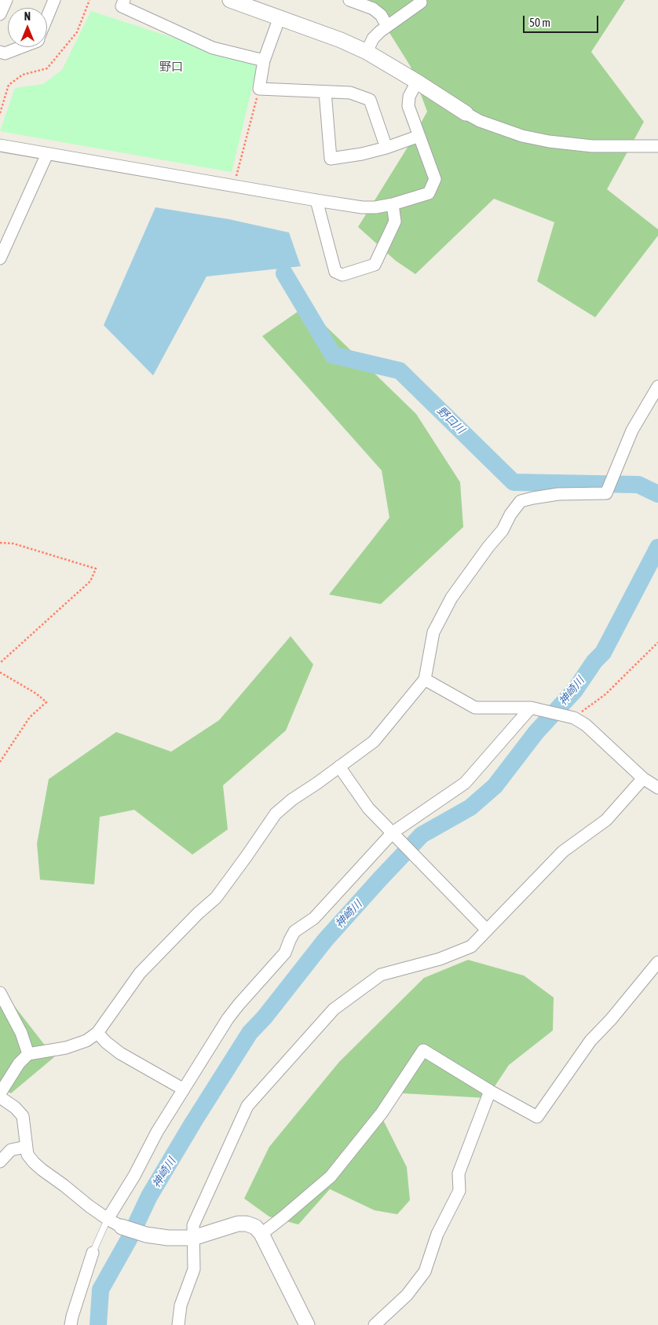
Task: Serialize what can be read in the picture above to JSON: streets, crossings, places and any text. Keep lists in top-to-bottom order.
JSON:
{
  "districts": ["野口"],
  "water": ["野口川", "神崎川"],
  "scale_bar": "50 m",
  "north": "top"
}
